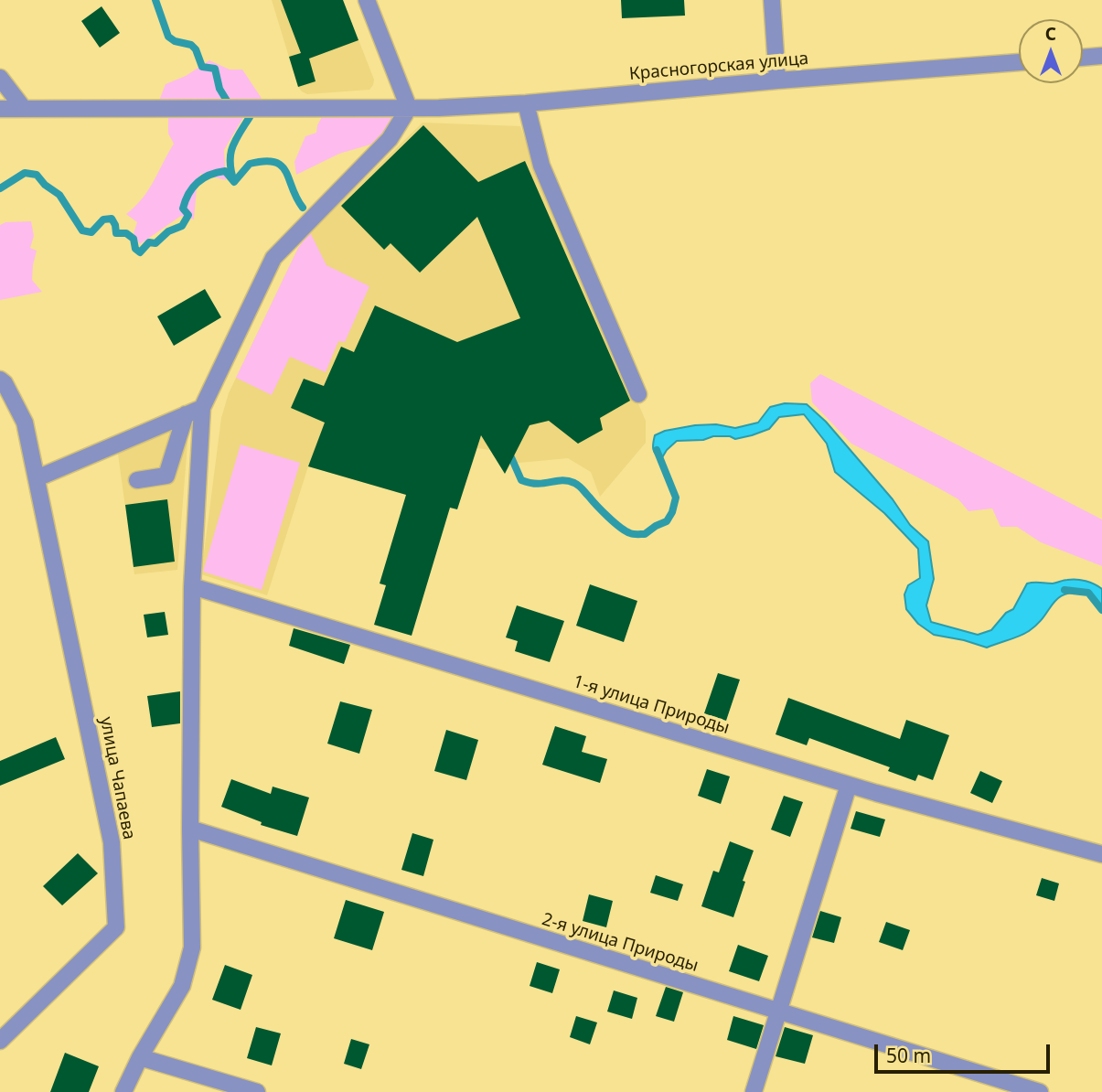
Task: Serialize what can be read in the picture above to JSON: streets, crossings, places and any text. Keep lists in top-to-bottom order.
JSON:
{
  "streets": {
    "street": [
      "Красногорская улица",
      "1-я улица Природы",
      "улица Чапаева",
      "2-я улица Природы"
    ]
  },
  "scale_bar": "50 m",
  "north": "top"
}
